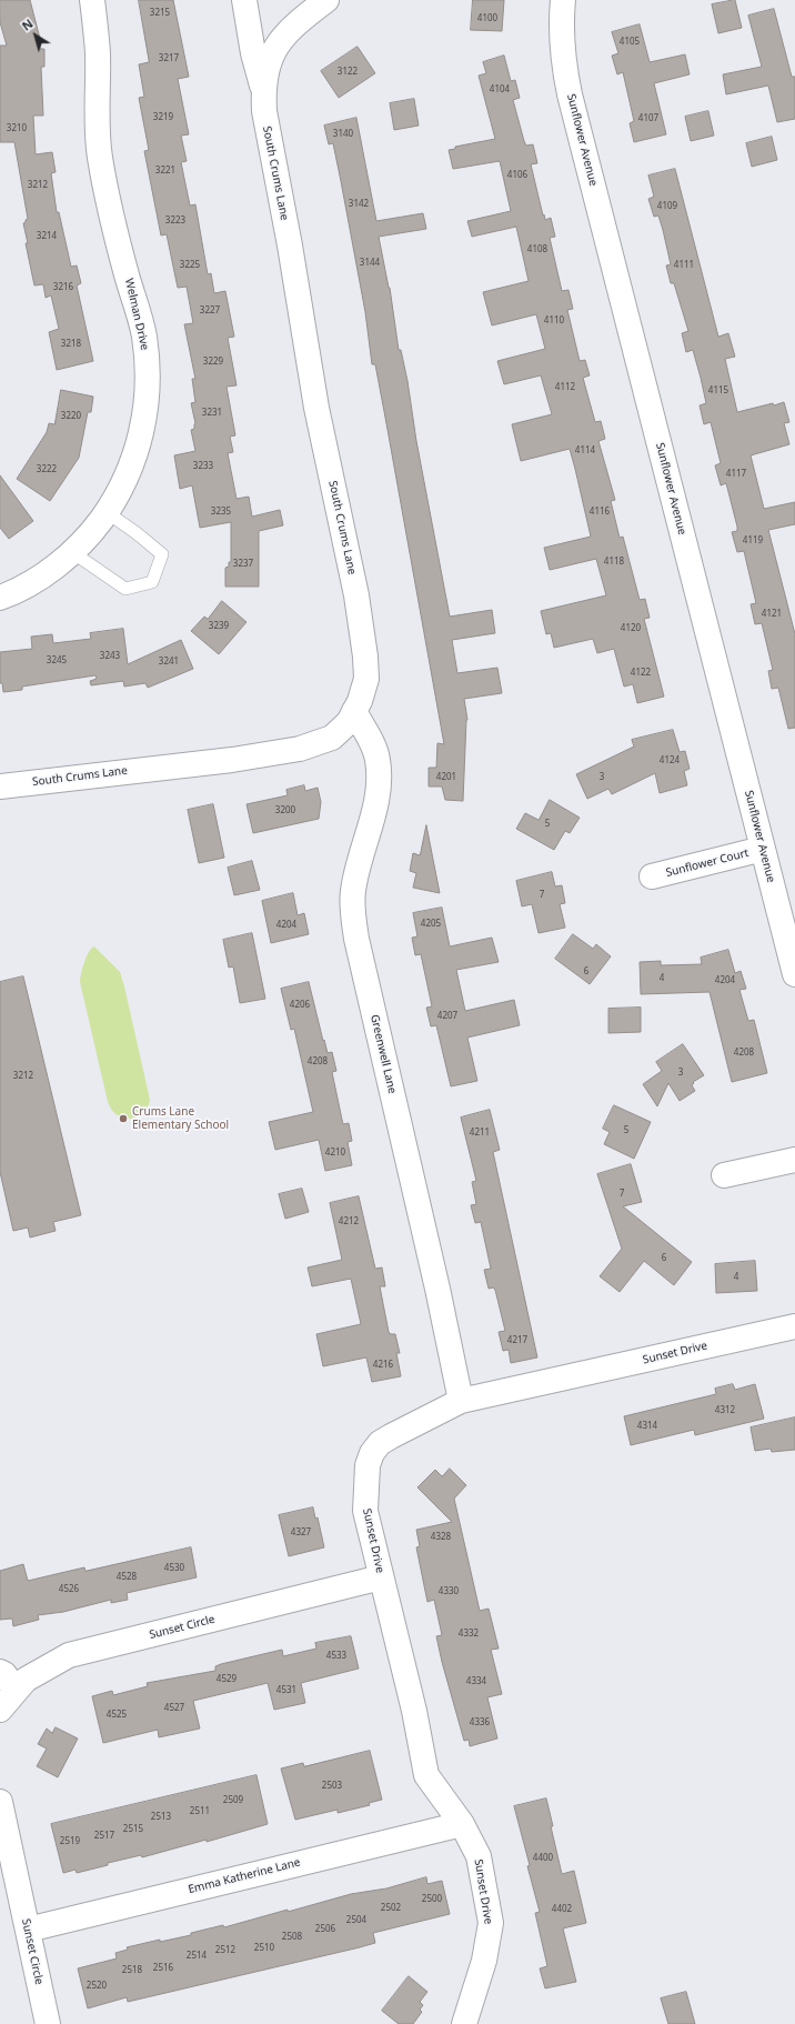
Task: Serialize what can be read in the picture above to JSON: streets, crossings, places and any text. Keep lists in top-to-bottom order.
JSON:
{
  "streets": {
    "street": [
      "Sunflower Avenue",
      "South Crums Lane",
      "Welman Drive",
      "Sunflower Court",
      "Greenwell Lane",
      "Sunset Drive",
      "Sunset Circle",
      "Emma Katherine Lane"
    ]
  },
  "crossings": [
    ["Sunflower Avenue", "Sunflower Court"],
    ["South Crums Lane", "Greenwell Lane"],
    ["Greenwell Lane", "Sunset Drive"],
    ["Sunset Drive", "Sunset Circle"],
    ["Sunset Drive", "Emma Katherine Lane"],
    ["Sunset Circle", "Emma Katherine Lane"]
  ],
  "places": ["Crums Lane Elementary School"],
  "house_numbers": [
    "3215",
    "4100",
    "4105",
    "3217",
    "3122",
    "4104",
    "3219",
    "4107",
    "3210",
    "3140",
    "3221",
    "4106",
    "3212",
    "3142",
    "4109",
    "3223",
    "3214",
    "4108",
    "3144",
    "3225",
    "4111",
    "3216",
    "3227",
    "4110",
    "3218",
    "3229",
    "4112",
    "4115",
    "3231",
    "3220",
    "4114",
    "3233",
    "3222",
    "4117",
    "3235",
    "4116",
    "4119",
    "4118",
    "3237",
    "4121",
    "3239",
    "4120",
    "3243",
    "3245",
    "3241",
    "4122",
    "4124",
    "4201",
    "3",
    "3200",
    "5",
    "7",
    "4205",
    "4204",
    "6",
    "4",
    "4204",
    "4206",
    "4207",
    "4208",
    "4208",
    "3",
    "3212",
    "5",
    "4211",
    "4210",
    "7",
    "4212",
    "6",
    "4",
    "4217",
    "4216",
    "4312",
    "4314",
    "4327",
    "4328",
    "4530",
    "4528",
    "4526",
    "4330",
    "4332",
    "4533",
    "4529",
    "4334",
    "4531",
    "4527",
    "4525",
    "4336",
    "2503",
    "2509",
    "2511",
    "2513",
    "2515",
    "2517",
    "2519",
    "4400",
    "2500",
    "2502",
    "4402",
    "2504",
    "2506",
    "2508",
    "2510",
    "2512",
    "2514",
    "2516",
    "2518",
    "2520"
  ],
  "north": "top left"
}
